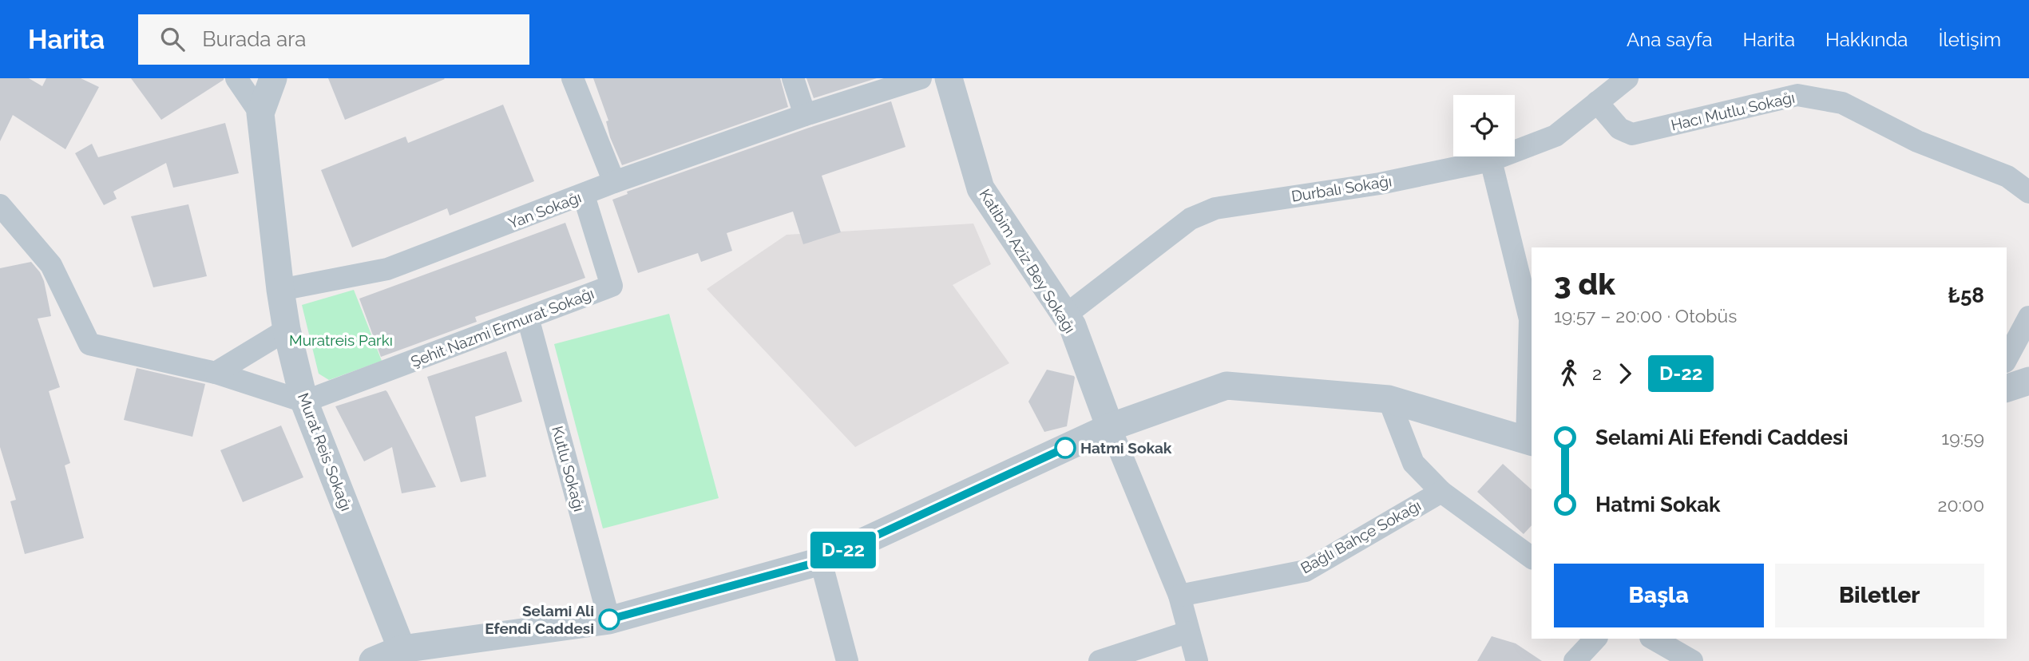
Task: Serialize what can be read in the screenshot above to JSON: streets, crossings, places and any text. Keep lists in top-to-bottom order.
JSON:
{
  "streets": {
    "street": [
      "Hacı Mutlu Sokağı",
      "Durbalı Sokağı",
      "Yan Sokağı",
      "Katibim Aziz Bey Sokağı",
      "Şehit Nazmi Ermurat Sokağı",
      "Murat Reis Sokağı",
      "Kutlu Sokağı",
      "Bağlı Bahçe Sokağı"
    ]
  },
  "crossings": [
    ["Hacı Mutlu Sokağı", "Durbalı Sokağı"],
    ["Durbalı Sokağı", "Katibim Aziz Bey Sokağı"],
    ["Yan Sokağı", "Şehit Nazmi Ermurat Sokağı"],
    ["Yan Sokağı", "Murat Reis Sokağı"],
    ["Katibim Aziz Bey Sokağı", "Bağlı Bahçe Sokağı"],
    ["Şehit Nazmi Ermurat Sokağı", "Murat Reis Sokağı"],
    ["Şehit Nazmi Ermurat Sokağı", "Kutlu Sokağı"]
  ],
  "parks": ["Muratreis Parkı"],
  "places": ["Hatmi Sokak", "Selami Ali Efendi Caddesi"],
  "lines": ["bus line D-22"],
  "page": {
    "header": "Harita",
    "search": "Burada ara",
    "nav": [
      "Ana sayfa",
      "Harita",
      "Hakkında",
      "İletişim"
    ],
    "on_map": "D-22",
    "heading": ["3 dk", "19:57 – 20:00 · Otobüs", "₺58"],
    "legs": ["2", "D-22"],
    "list": [
      {
        "name": "Selami Ali Efendi Caddesi",
        "value": "19:59"
      },
      {
        "name": "Hatmi Sokak",
        "value": "20:00"
      }
    ],
    "buttons": ["Başla", "Biletler"]
  }
}
